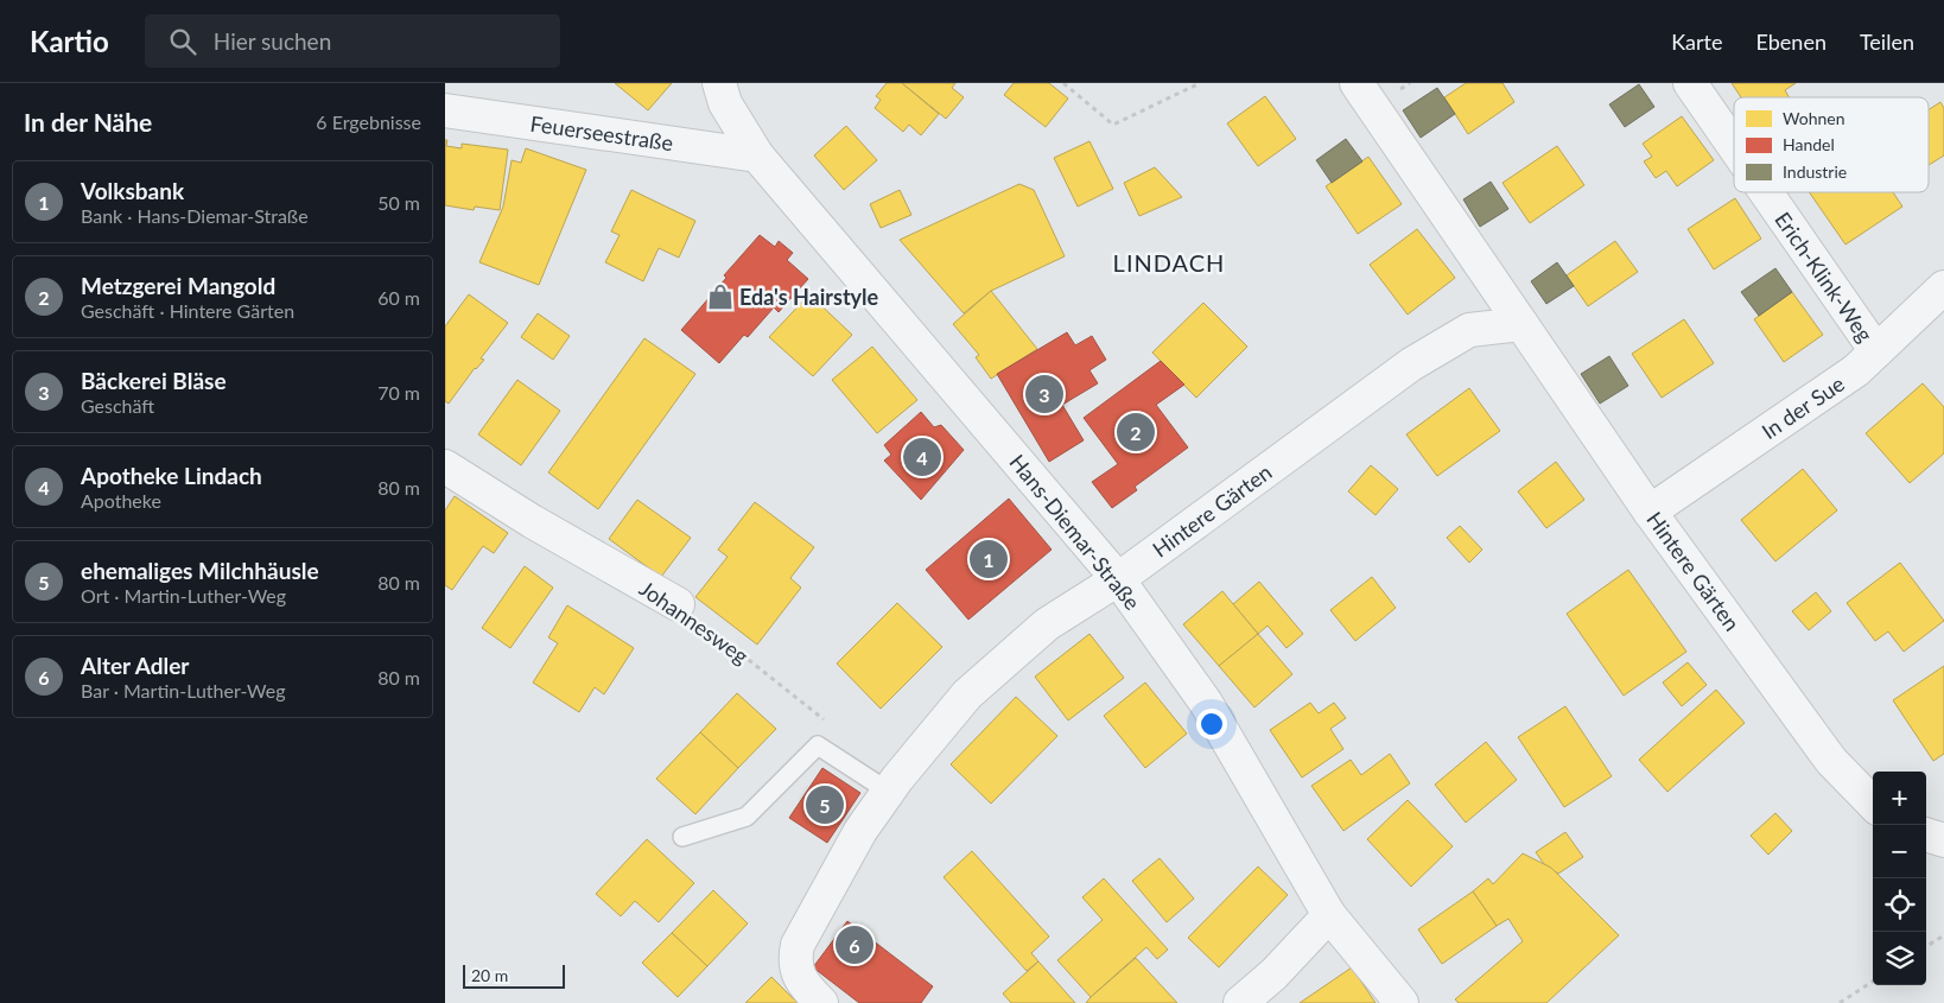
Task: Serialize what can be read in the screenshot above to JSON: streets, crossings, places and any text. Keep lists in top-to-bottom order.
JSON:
{
  "streets": {
    "street": [
      "Feuerseestraße",
      "Erich-Klink-Weg",
      "In der Sue",
      "Hintere Gärten",
      "Hans-Diemar-Straße",
      "Johannesweg"
    ]
  },
  "crossings": [
    ["Feuerseestraße", "Hans-Diemar-Straße"],
    ["Erich-Klink-Weg", "In der Sue"],
    ["In der Sue", "Hintere Gärten"],
    ["Hintere Gärten", "Hans-Diemar-Straße"]
  ],
  "districts": ["LINDACH"],
  "places": {
    "shop": ["Eda's Hairstyle"]
  },
  "legend": ["Wohnen", "Handel", "Industrie"],
  "scale_bar": "20 m",
  "page": {
    "header": "Kartio",
    "search": "Hier suchen",
    "nav": ["Karte", "Ebenen", "Teilen"],
    "heading": ["In der Nähe", "6 Ergebnisse"],
    "list": [
      {
        "mark": "1",
        "name": "Volksbank",
        "note": "Bank · Hans-Diemar-Straße",
        "value": "50 m"
      },
      {
        "mark": "2",
        "name": "Metzgerei Mangold",
        "note": "Geschäft · Hintere Gärten",
        "value": "60 m"
      },
      {
        "mark": "3",
        "name": "Bäckerei Bläse",
        "note": "Geschäft",
        "value": "70 m"
      },
      {
        "mark": "4",
        "name": "Apotheke Lindach",
        "note": "Apotheke",
        "value": "80 m"
      },
      {
        "mark": "5",
        "name": "ehemaliges Milchhäusle",
        "note": "Ort · Martin-Luther-Weg",
        "value": "80 m"
      },
      {
        "mark": "6",
        "name": "Alter Adler",
        "note": "Bar · Martin-Luther-Weg",
        "value": "80 m"
      }
    ],
    "pins": [
      "3",
      "2",
      "4",
      "1",
      "5",
      "6"
    ],
    "map_buttons": ["+", "−"],
    "scale": "20 m"
  }
}
